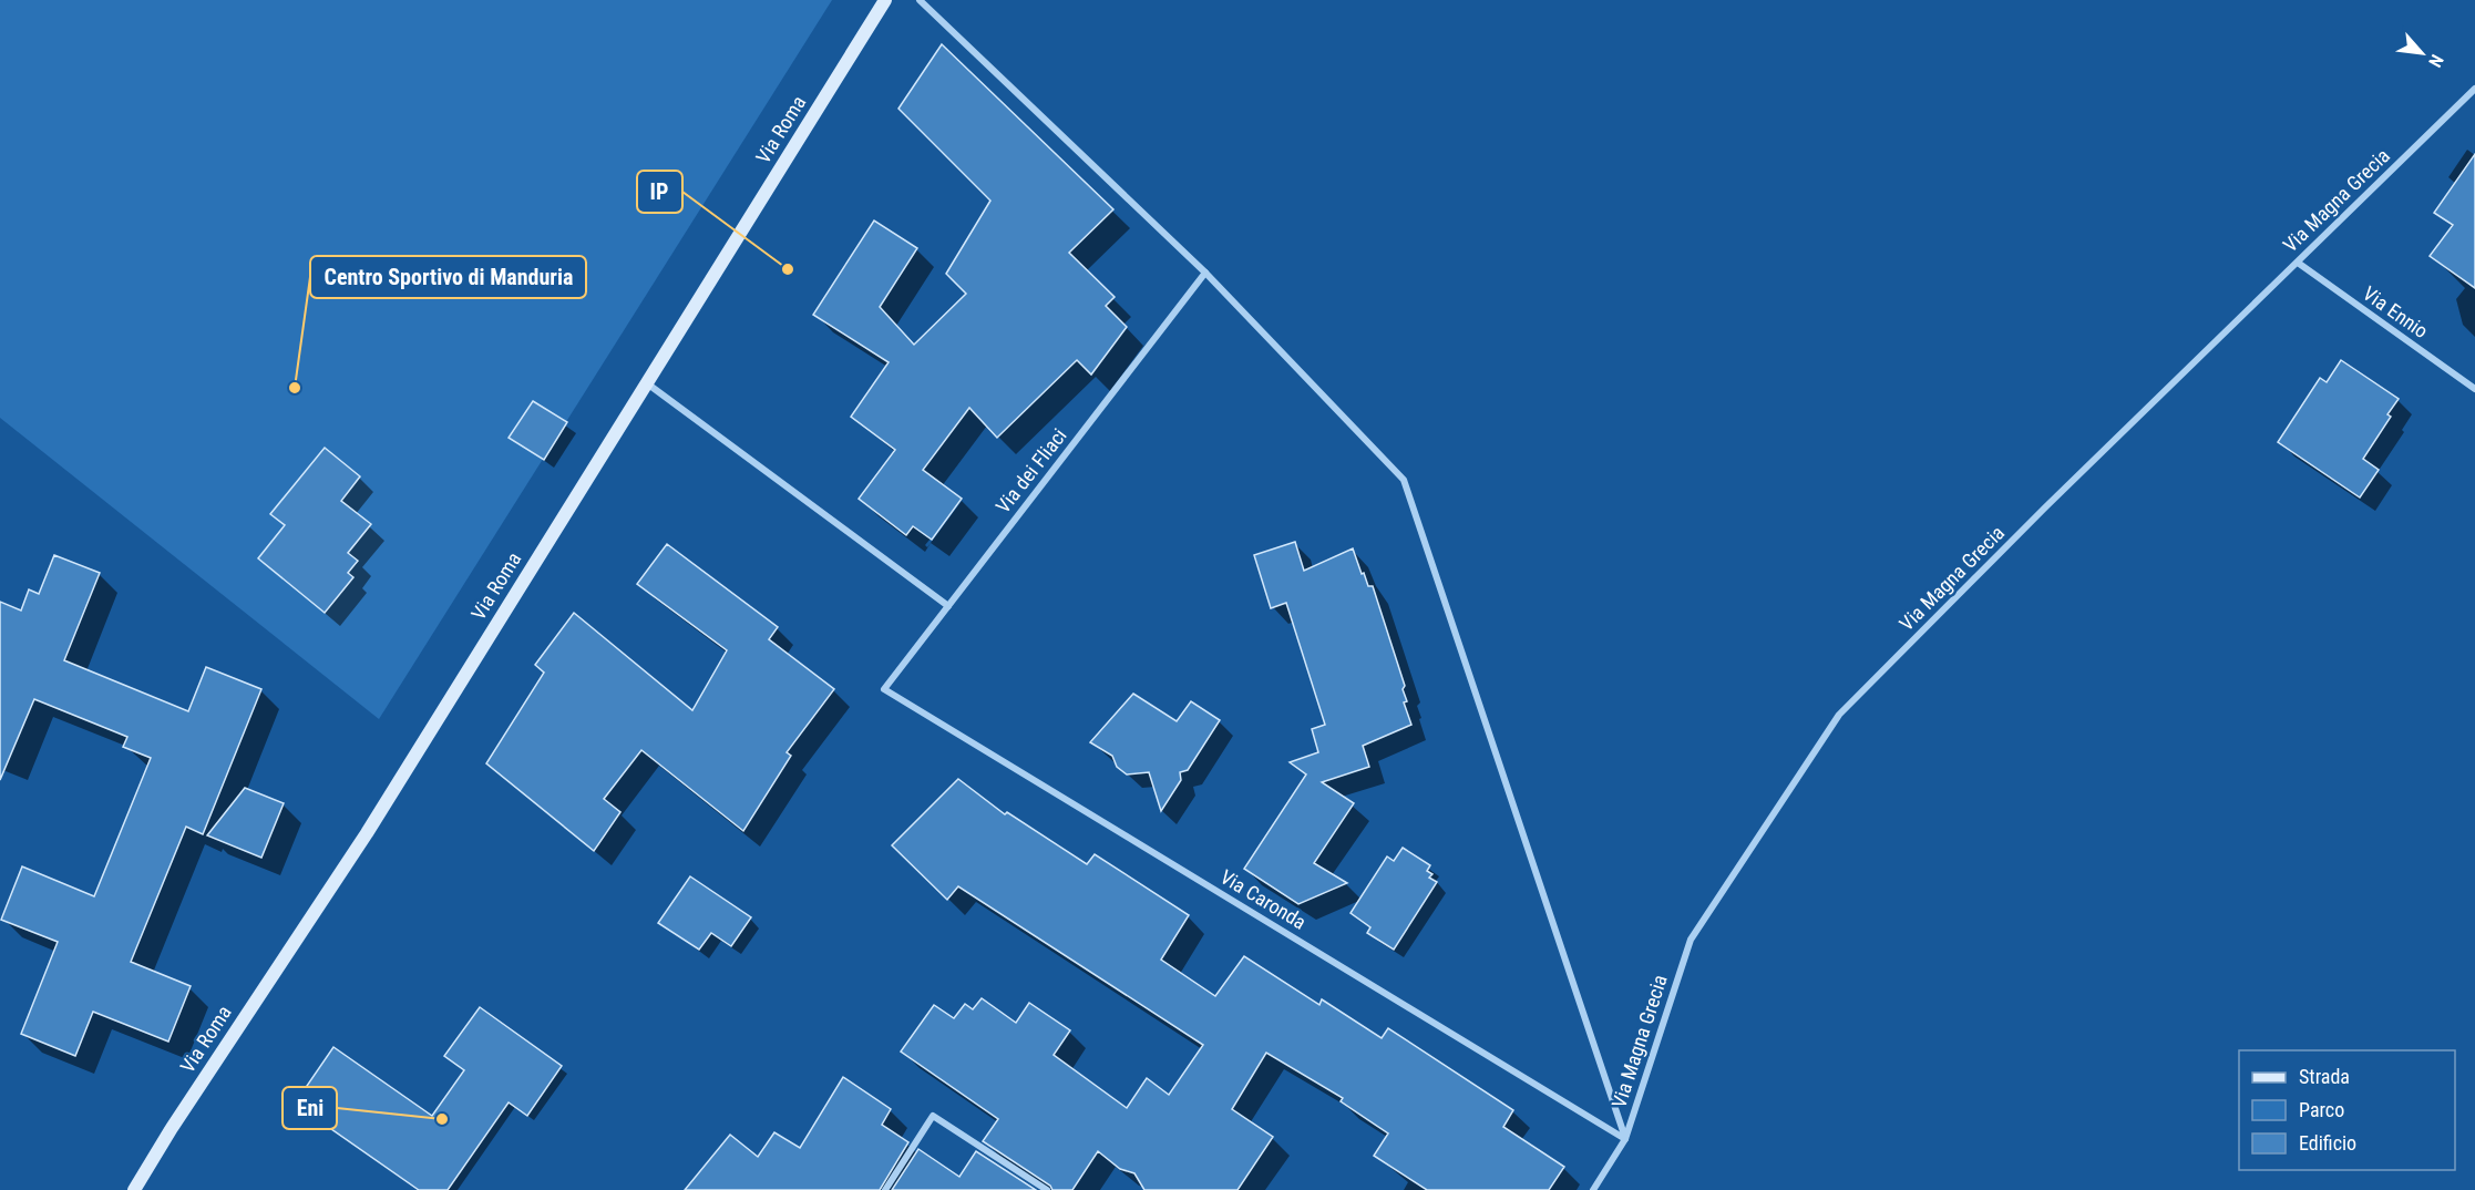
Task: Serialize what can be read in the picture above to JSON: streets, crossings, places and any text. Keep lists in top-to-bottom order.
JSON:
{
  "streets": {
    "street": [
      "Via Roma",
      "Via Magna Grecia",
      "Via Ennio",
      "Via dei Fliaci",
      "Via Caronda"
    ]
  },
  "crossings": [
    ["Via Magna Grecia", "Via Ennio"],
    ["Via Magna Grecia", "Via Caronda"],
    ["Via dei Fliaci", "Via Caronda"]
  ],
  "places": ["IP", "Centro Sportivo di Manduria", "Eni"],
  "legend": ["Strada", "Parco", "Edificio"],
  "north": "bottom right"
}
